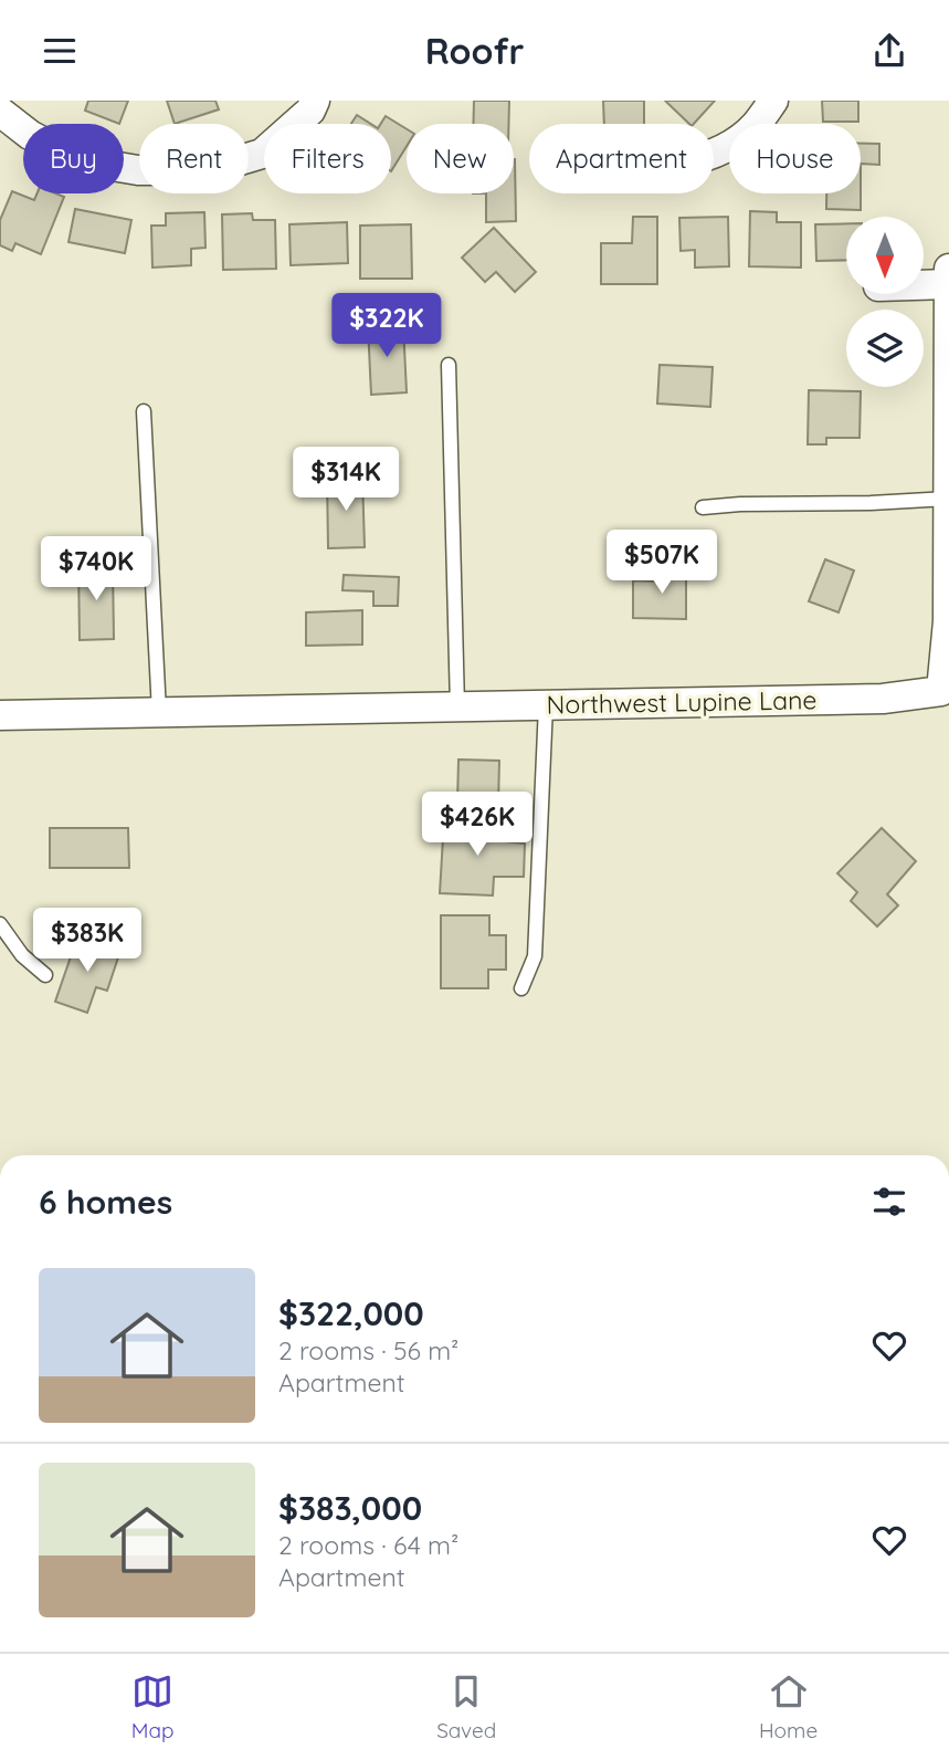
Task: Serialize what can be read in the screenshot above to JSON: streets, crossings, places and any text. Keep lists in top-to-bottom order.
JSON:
{
  "streets": {
    "street": ["Northwest Lupine Lane"]
  },
  "north": "bottom",
  "page": {
    "header": "Roofr",
    "chip": [
      "Buy",
      "Rent",
      "Filters",
      "New",
      "Apartment",
      "House"
    ],
    "price": [
      "$322K",
      "$314K",
      "$507K",
      "$740K",
      "$426K",
      "$383K"
    ],
    "heading": "6 homes",
    "list": [
      {
        "name": "$322,000",
        "note": "2 rooms · 56 m² · Apartment"
      },
      {
        "name": "$383,000",
        "note": "2 rooms · 64 m² · Apartment"
      }
    ],
    "tabs": ["Map", "Saved", "Home"]
  }
}
